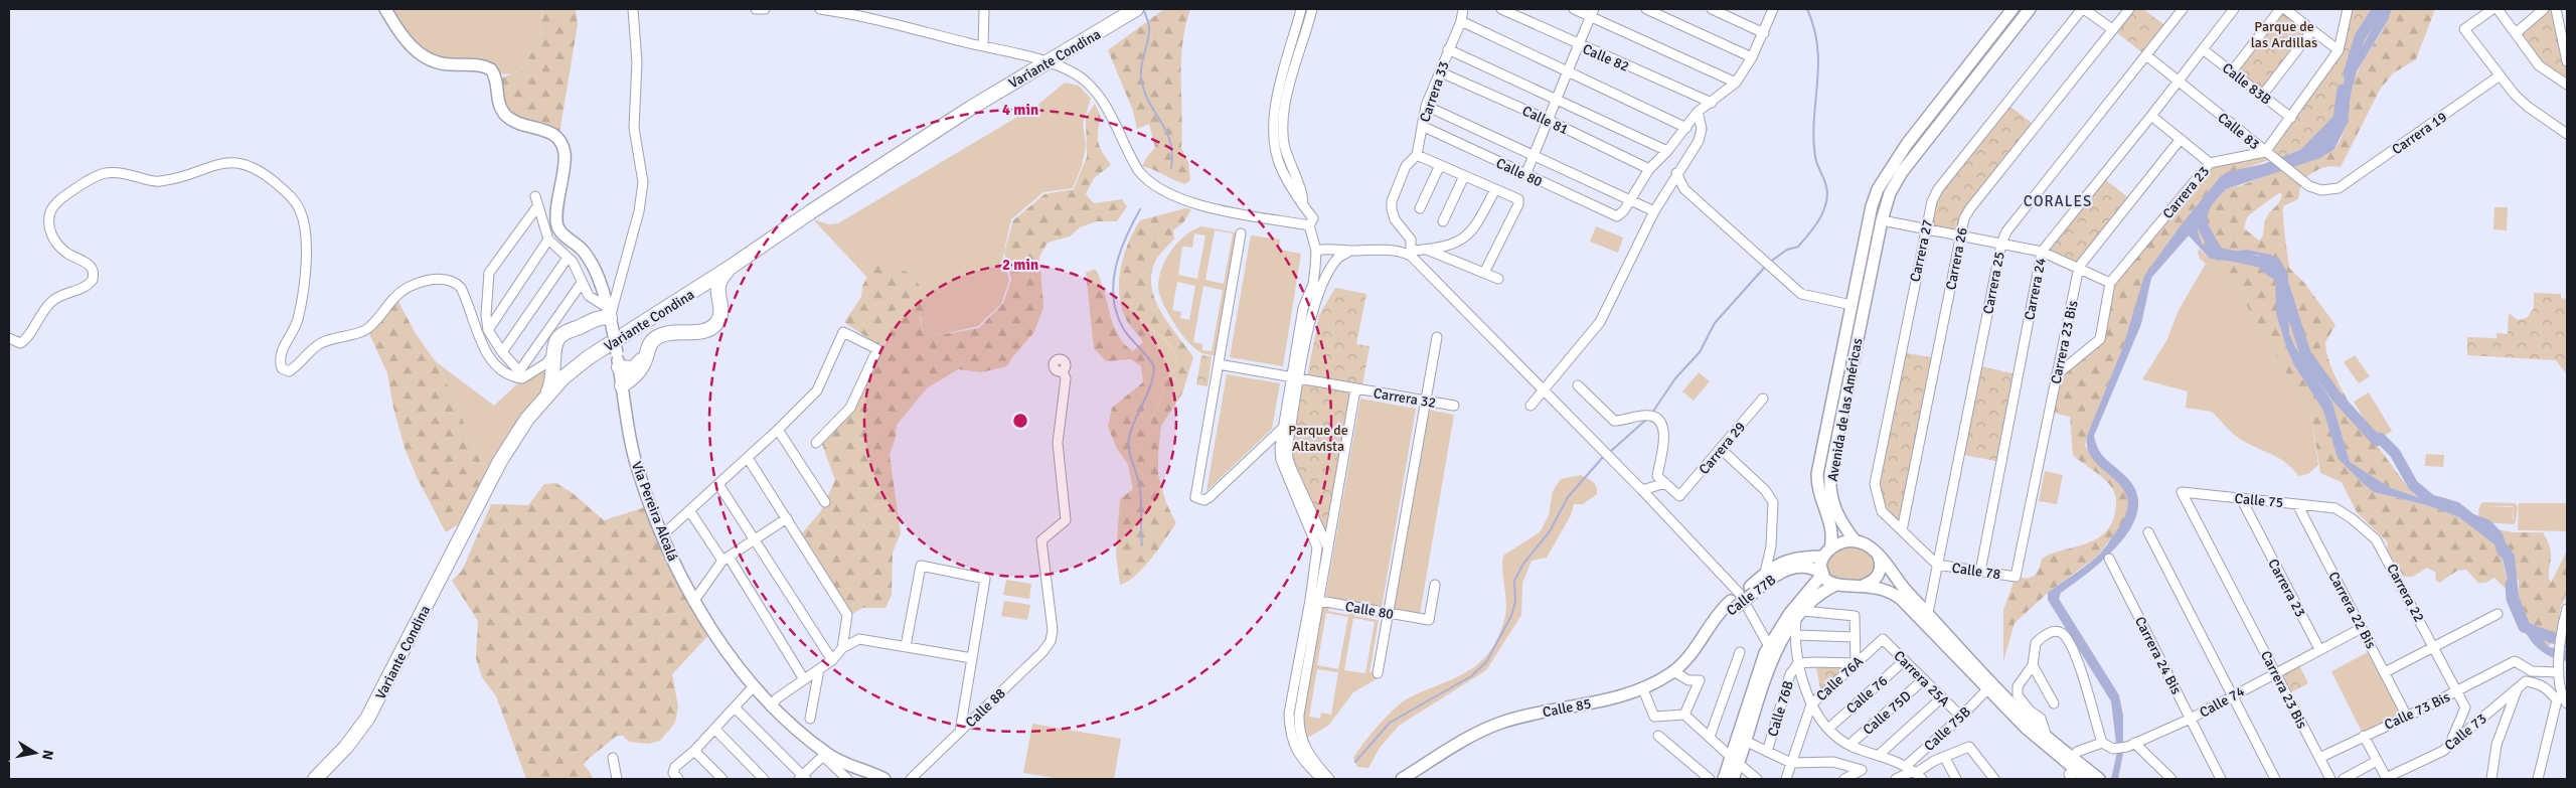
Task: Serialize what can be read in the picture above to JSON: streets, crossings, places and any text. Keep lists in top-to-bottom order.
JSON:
{
  "streets": {
    "highway": ["Variante Condina"],
    "main road": [
      "Avenida de las Américas",
      "Vía Pereira Alcalá",
      "Calle 77B",
      "Calle 85"
    ],
    "street": [
      "Calle 82",
      "Calle 83B",
      "Carrera 33",
      "Calle 81",
      "Calle 83",
      "Carrera 19",
      "Calle 80",
      "Carrera 23",
      "Carrera 27",
      "Carrera 26",
      "Carrera 25",
      "Carrera 24",
      "Carrera 23 Bis",
      "Carrera 32",
      "Carrera 29",
      "Calle 75",
      "Calle 78",
      "Carrera 22",
      "Carrera 22 Bis",
      "Carrera 24 Bis",
      "Calle 76A",
      "Carrera 25A",
      "Calle 76",
      "Calle 74",
      "Calle 88",
      "Calle 76B",
      "Calle 73 Bis",
      "Calle 75D",
      "Calle 75B",
      "Calle 73"
    ]
  },
  "crossings": [
    ["Calle 83B", "Carrera 24"],
    ["Carrera 33", "Calle 81"],
    ["Carrera 33", "Calle 80"],
    ["Calle 83", "Carrera 19"],
    ["Calle 83", "Carrera 23"],
    ["Calle 83", "Carrera 25"],
    ["Calle 83", "Carrera 24"],
    ["Carrera 23", "Carrera 23 Bis"],
    ["Carrera 23", "Calle 75"],
    ["Carrera 23", "Calle 74"],
    ["Carrera 27", "Carrera 26"],
    ["Carrera 27", "Carrera 25"],
    ["Carrera 27", "Calle 78"],
    ["Carrera 25", "Avenida de las Américas"],
    ["Carrera 25", "Calle 78"],
    ["Carrera 24", "Calle 78"],
    ["Carrera 23 Bis", "Calle 75"],
    ["Carrera 23 Bis", "Calle 78"],
    ["Carrera 23 Bis", "Calle 74"],
    ["Carrera 23 Bis", "Calle 73 Bis"],
    ["Avenida de las Américas", "Calle 77B"],
    ["Avenida de las Américas", "Calle 75B"],
    ["Calle 75", "Carrera 22"],
    ["Calle 75", "Carrera 22 Bis"],
    ["Carrera 22", "Calle 73 Bis"],
    ["Carrera 22", "Calle 73"],
    ["Calle 77B", "Calle 85"],
    ["Carrera 22 Bis", "Calle 74"],
    ["Carrera 22 Bis", "Calle 73 Bis"],
    ["Carrera 24 Bis", "Calle 74"],
    ["Calle 76A", "Carrera 25A"],
    ["Calle 76A", "Calle 76B"],
    ["Carrera 25A", "Calle 76"],
    ["Carrera 25A", "Calle 75D"],
    ["Carrera 25A", "Calle 75B"],
    ["Calle 73 Bis", "Calle 73"]
  ],
  "districts": ["CORALES"],
  "parks": ["Parque de las Ardillas", "Parque de Altavista"],
  "north": "right",
  "rings": ["4 min", "2 min"]
}
